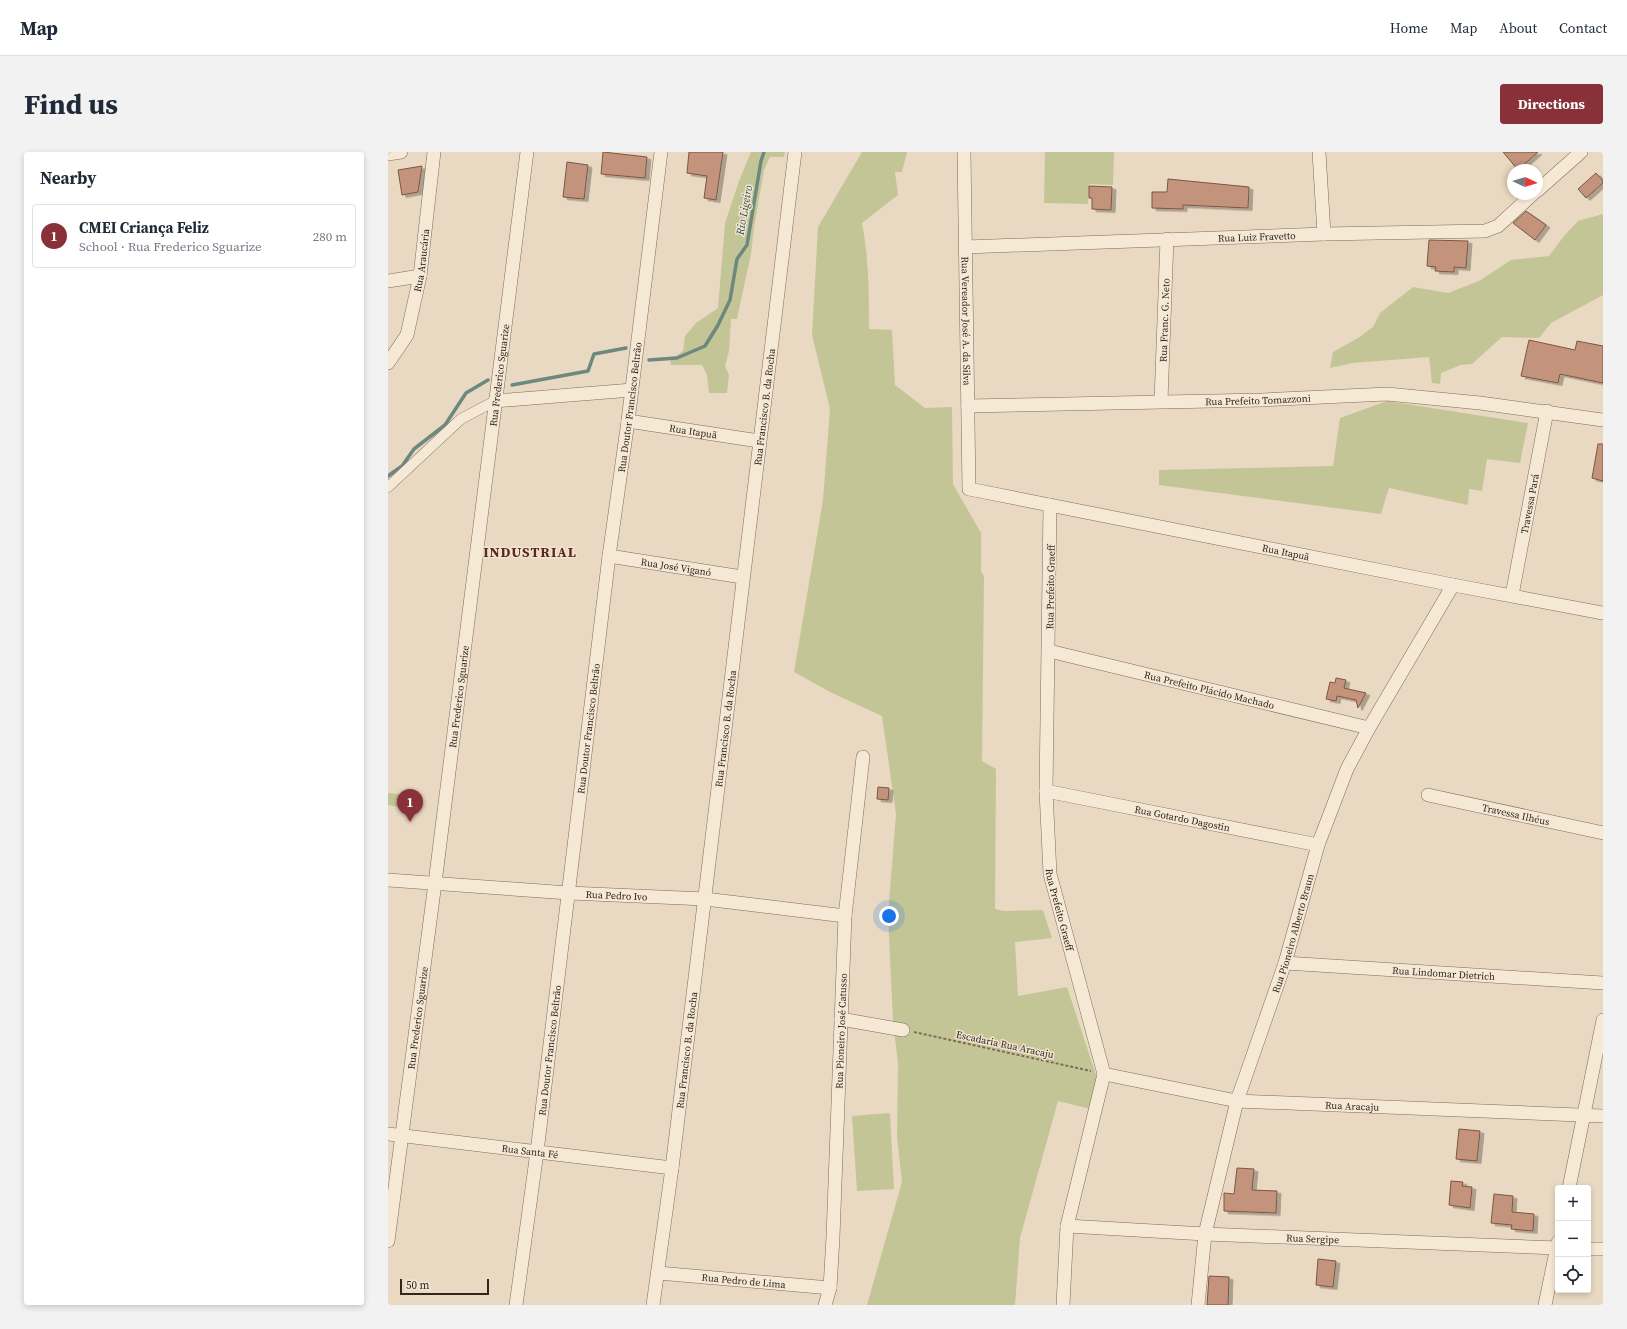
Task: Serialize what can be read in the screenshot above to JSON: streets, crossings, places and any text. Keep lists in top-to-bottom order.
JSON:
{
  "streets": {
    "street": [
      "Rua Luiz Fravetto",
      "Rua Araucária",
      "Rua Franc. G. Neto",
      "Rua Vereador José A. da Silva",
      "Rua Frederico Sguarize",
      "Rua Prefeito Tomazzoni",
      "Rua Doutor Francisco Beltrão",
      "Rua Francisco B. da Rocha",
      "Rua Itapuã",
      "Travessa Pará",
      "Rua José Viganó",
      "Rua Prefeito Graeff",
      "Rua Prefeito Plácido Machado",
      "Travessa Ilhéus",
      "Rua Gotardo Dagostin",
      "Rua Pedro Ivo",
      "Rua Pioneiro Alberto Braun",
      "Rua Lindomar Dietrich",
      "Rua Pioneiro José Catusso",
      "Rua Aracaju",
      "Rua Santa Fé",
      "Rua Sergipe",
      "Rua Pedro de Lima"
    ],
    "path": ["Escadaria Rua Aracaju"]
  },
  "crossings": [
    ["Rua Luiz Fravetto", "Rua Franc. G. Neto"],
    ["Rua Luiz Fravetto", "Rua Vereador José A. da Silva"],
    ["Rua Franc. G. Neto", "Rua Prefeito Tomazzoni"],
    ["Rua Vereador José A. da Silva", "Rua Prefeito Tomazzoni"],
    ["Rua Vereador José A. da Silva", "Rua Itapuã"],
    ["Rua Frederico Sguarize", "Rua Pedro Ivo"],
    ["Rua Frederico Sguarize", "Rua Santa Fé"],
    ["Rua Prefeito Tomazzoni", "Travessa Pará"],
    ["Rua Doutor Francisco Beltrão", "Rua Itapuã"],
    ["Rua Doutor Francisco Beltrão", "Rua José Viganó"],
    ["Rua Doutor Francisco Beltrão", "Rua Pedro Ivo"],
    ["Rua Doutor Francisco Beltrão", "Rua Santa Fé"],
    ["Rua Francisco B. da Rocha", "Rua Itapuã"],
    ["Rua Francisco B. da Rocha", "Rua José Viganó"],
    ["Rua Francisco B. da Rocha", "Rua Pedro Ivo"],
    ["Rua Francisco B. da Rocha", "Rua Santa Fé"],
    ["Rua Francisco B. da Rocha", "Rua Pedro de Lima"],
    ["Rua Itapuã", "Travessa Pará"],
    ["Rua Itapuã", "Rua Prefeito Graeff"],
    ["Rua Itapuã", "Rua Pioneiro Alberto Braun"],
    ["Rua Prefeito Graeff", "Rua Prefeito Plácido Machado"],
    ["Rua Prefeito Graeff", "Rua Gotardo Dagostin"],
    ["Rua Prefeito Graeff", "Escadaria Rua Aracaju"],
    ["Rua Prefeito Graeff", "Rua Aracaju"],
    ["Rua Prefeito Graeff", "Rua Sergipe"],
    ["Rua Prefeito Plácido Machado", "Rua Pioneiro Alberto Braun"],
    ["Rua Gotardo Dagostin", "Rua Pioneiro Alberto Braun"],
    ["Rua Pedro Ivo", "Rua Pioneiro José Catusso"],
    ["Rua Pioneiro Alberto Braun", "Rua Lindomar Dietrich"],
    ["Rua Pioneiro Alberto Braun", "Rua Aracaju"],
    ["Rua Pioneiro Alberto Braun", "Rua Sergipe"],
    ["Rua Pioneiro José Catusso", "Rua Pedro de Lima"],
    ["Escadaria Rua Aracaju", "Rua Aracaju"]
  ],
  "districts": ["INDUSTRIAL"],
  "water": ["Rio Ligeiro"],
  "scale_bar": "50 m",
  "north": "right",
  "page": {
    "header": "Map",
    "nav": [
      "Home",
      "Map",
      "About",
      "Contact"
    ],
    "buttons": "Directions",
    "title": "Find us",
    "heading": "Nearby",
    "list": [
      {
        "mark": "1",
        "name": "CMEI Criança Feliz",
        "note": "School · Rua Frederico Sguarize",
        "value": "280 m"
      }
    ],
    "pins": "1",
    "map_buttons": ["+", "−"],
    "scale": "50 m"
  }
}
